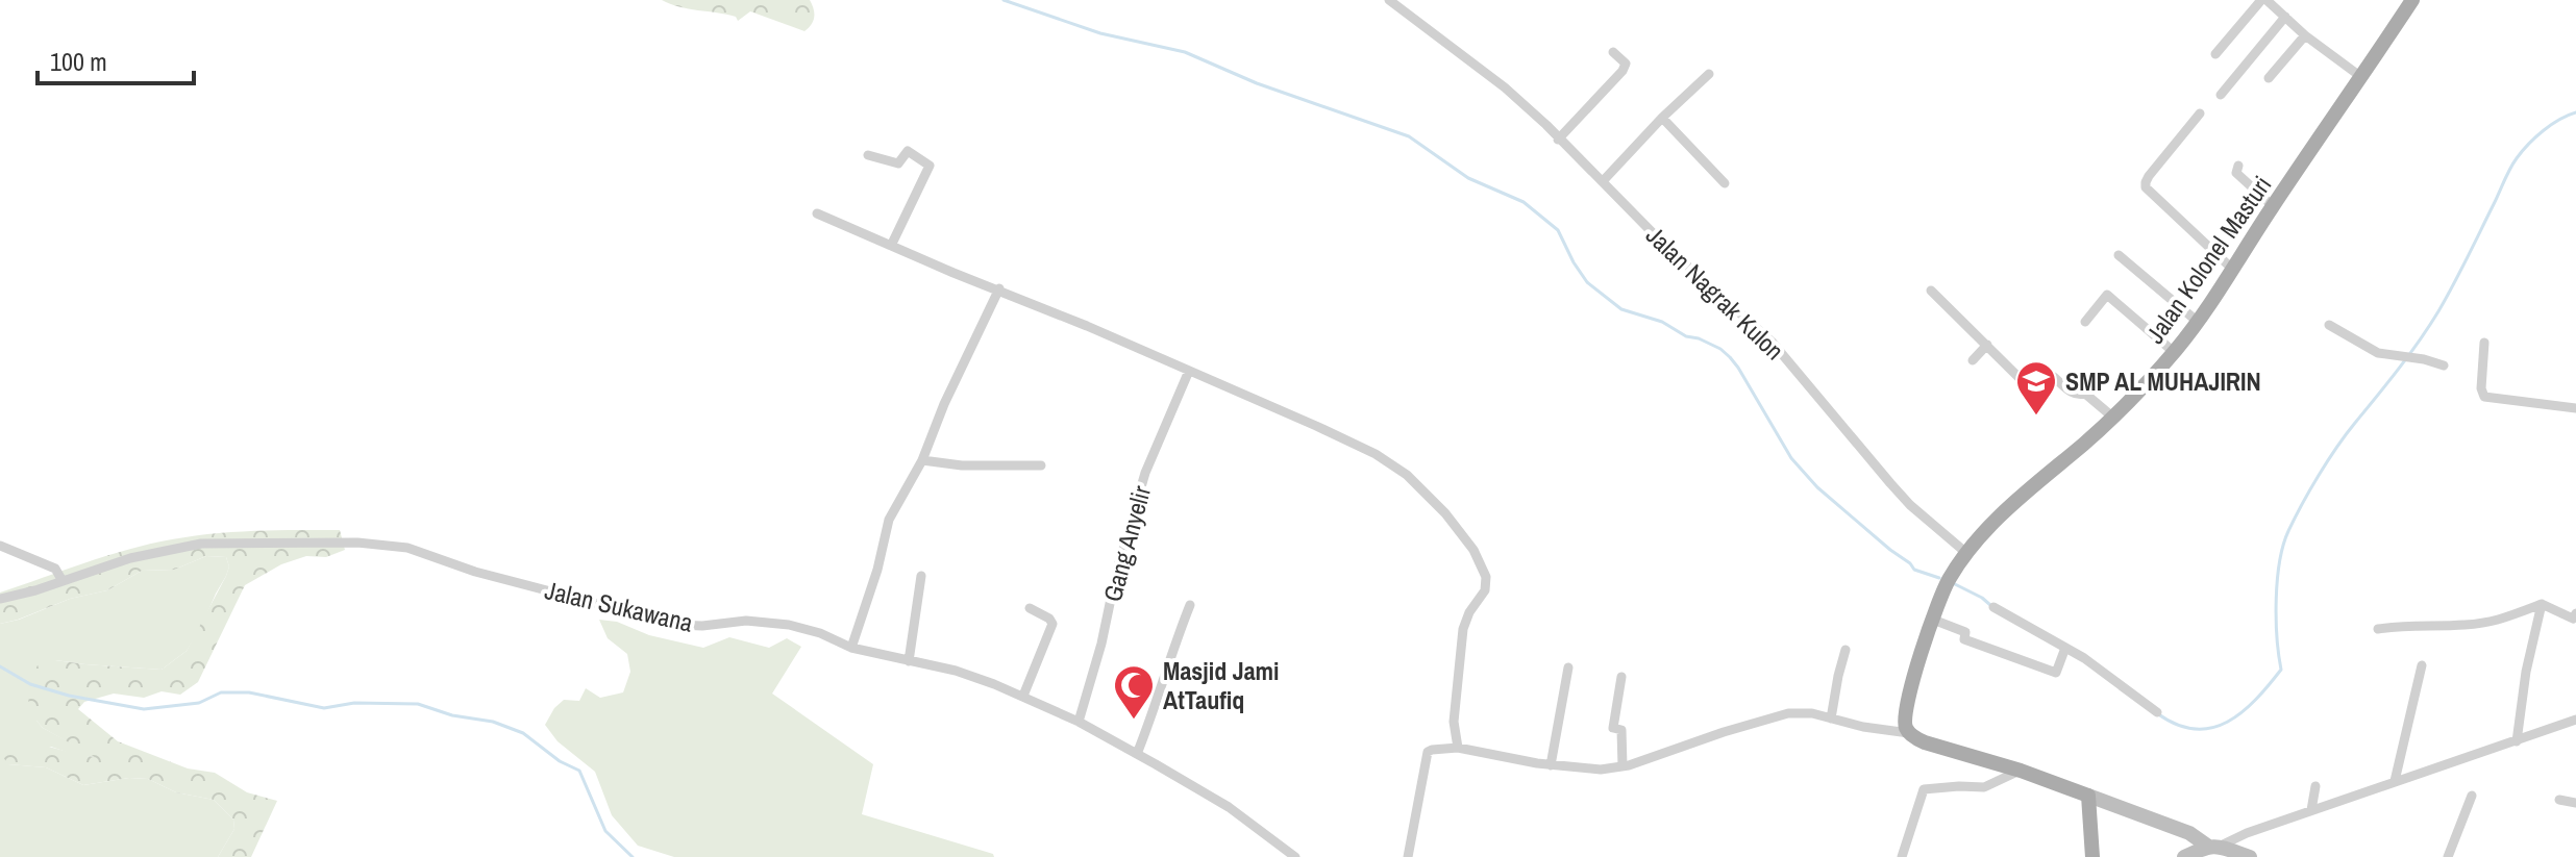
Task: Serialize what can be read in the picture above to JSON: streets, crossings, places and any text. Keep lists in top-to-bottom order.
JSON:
{
  "streets": {
    "main road": ["Jalan Kolonel Masturi"],
    "street": ["Jalan Nagrak Kulon", "Gang Anyelir", "Jalan Sukawana"]
  },
  "crossings": [
    ["Jalan Kolonel Masturi", "Jalan Nagrak Kulon"],
    ["Gang Anyelir", "Jalan Sukawana"]
  ],
  "places": {
    "school or university": ["SMP AL MUHAJIRIN"],
    "mosque": ["Masjid Jami AtTaufiq"]
  },
  "scale_bar": "100 m"
}
